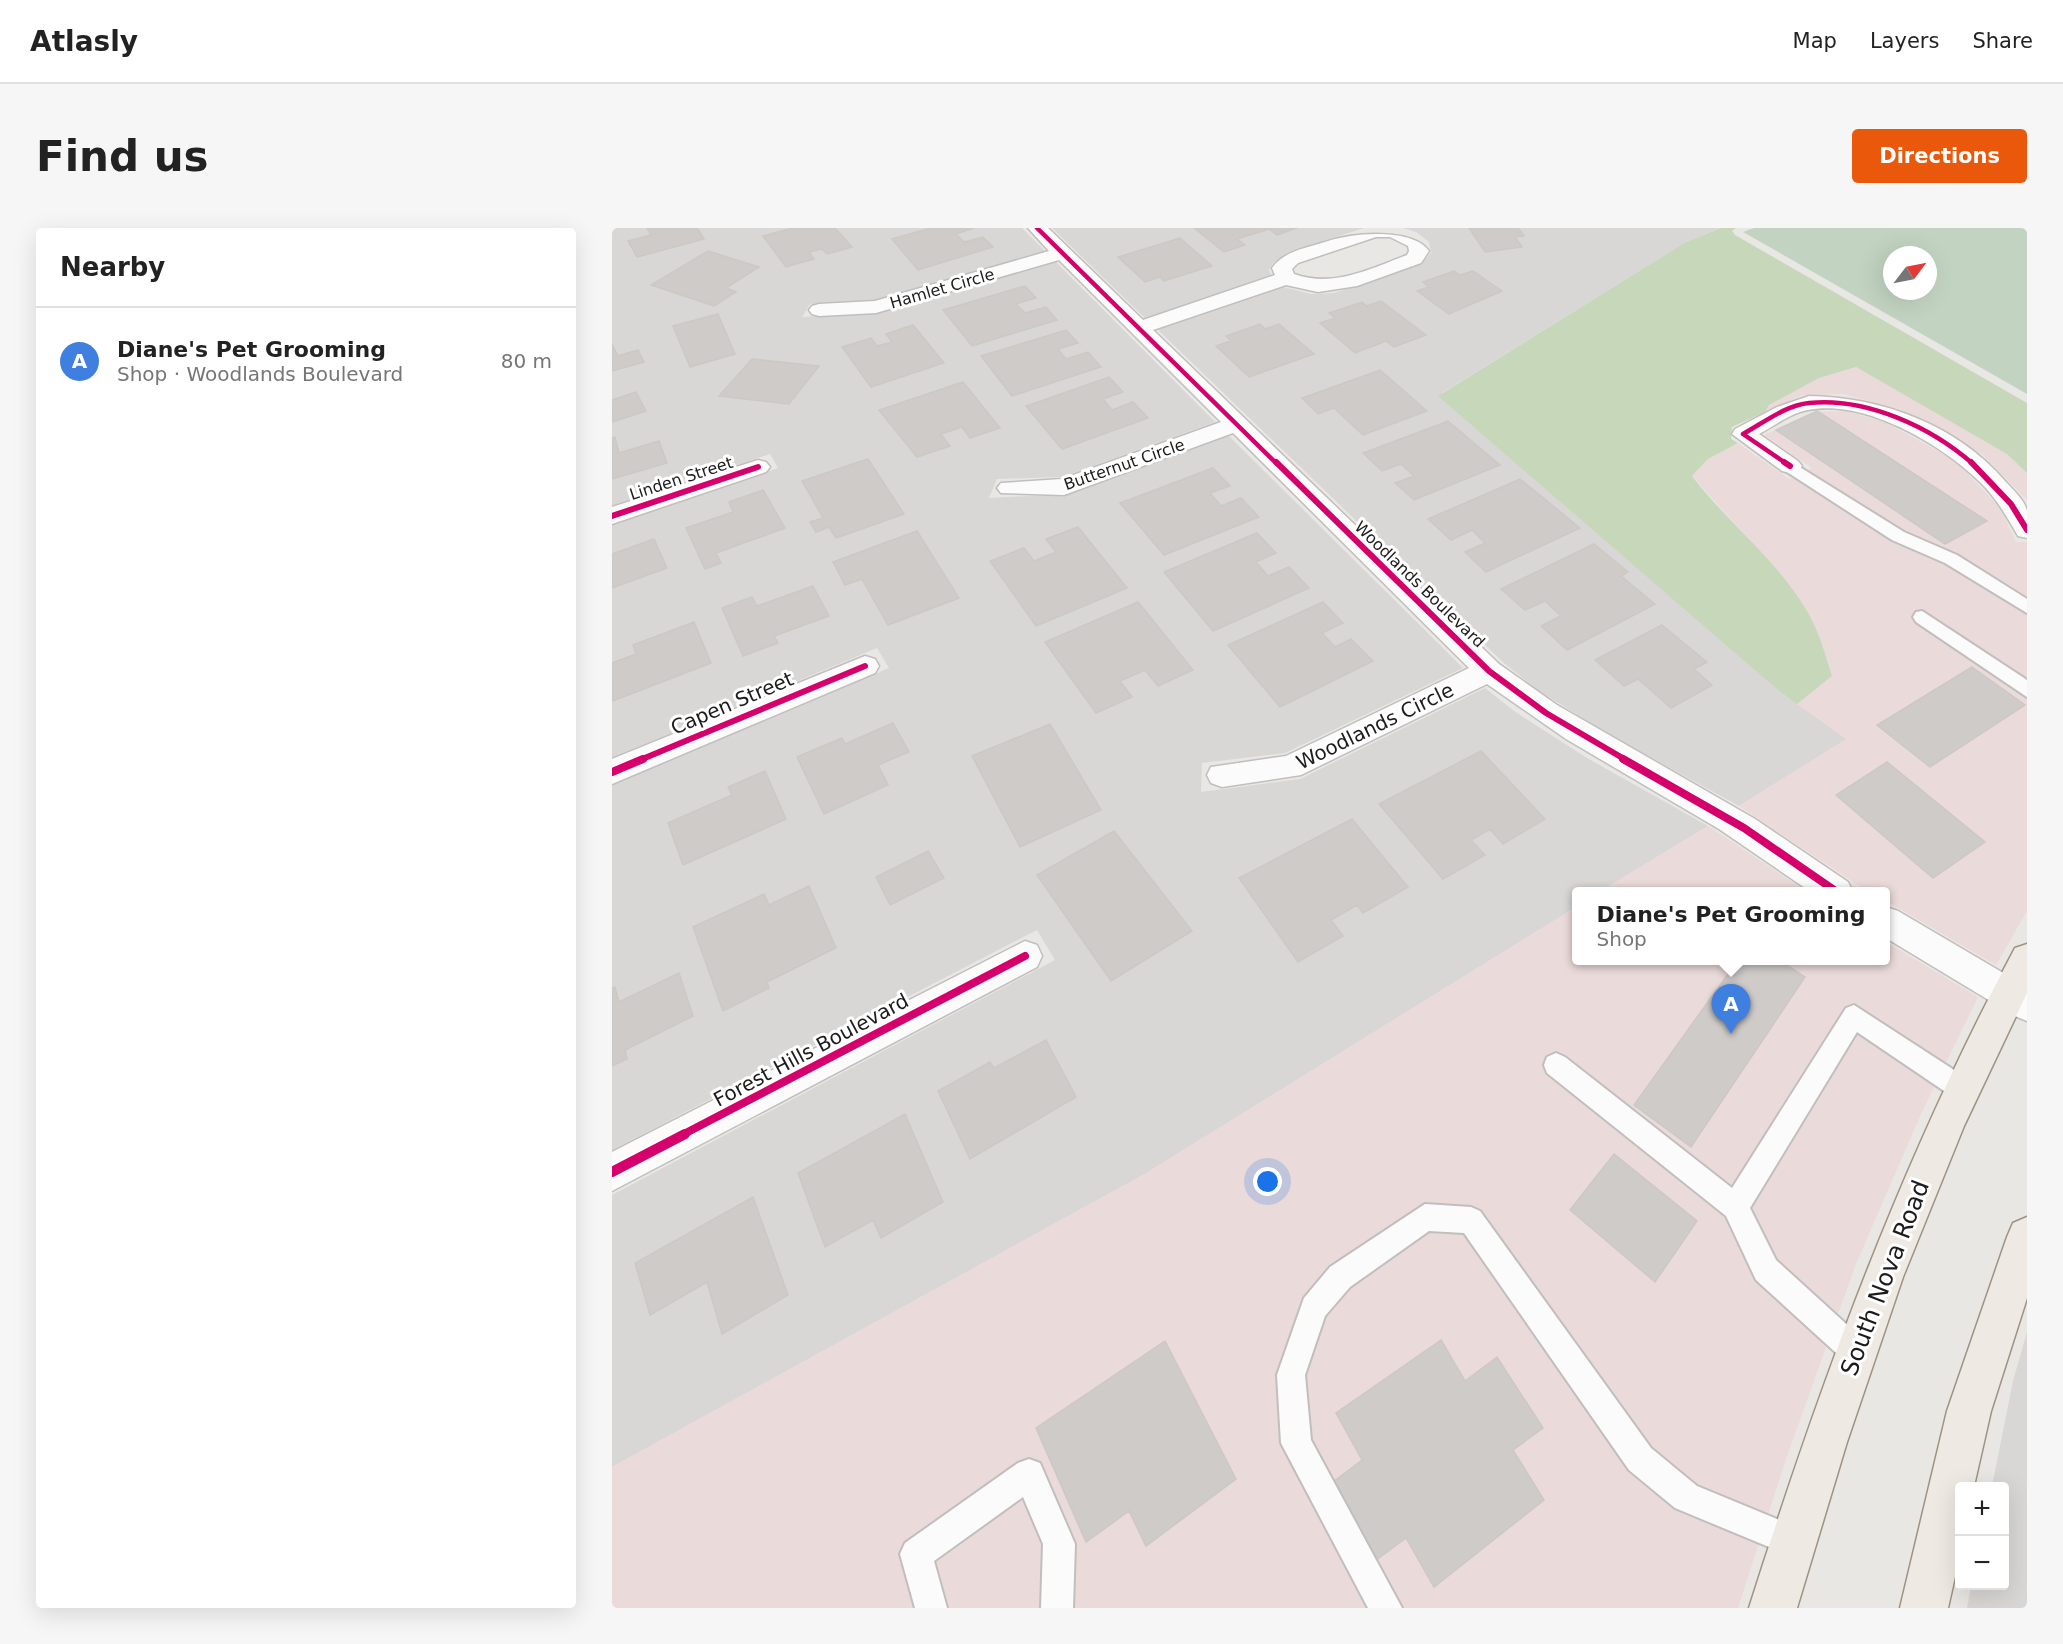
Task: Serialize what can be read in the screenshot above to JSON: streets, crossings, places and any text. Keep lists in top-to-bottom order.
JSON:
{
  "streets": {
    "main road": ["South Nova Road"],
    "street": [
      "Hamlet Circle",
      "Butternut Circle",
      "Linden Street",
      "Woodlands Boulevard",
      "Capen Street",
      "Woodlands Circle",
      "Forest Hills Boulevard"
    ]
  },
  "crossings": [
    ["Hamlet Circle", "Woodlands Boulevard"],
    ["Butternut Circle", "Woodlands Boulevard"],
    ["Woodlands Boulevard", "Woodlands Circle"]
  ],
  "north": "top right",
  "page": {
    "header": "Atlasly",
    "nav": ["Map", "Layers", "Share"],
    "buttons": "Directions",
    "title": "Find us",
    "heading": "Nearby",
    "list": [
      {
        "mark": "A",
        "name": "Diane's Pet Grooming",
        "note": "Shop · Woodlands Boulevard",
        "value": "80 m"
      }
    ],
    "popup": ["Diane's Pet Grooming", "Shop"],
    "pins": "A",
    "map_buttons": ["+", "−"]
  }
}
